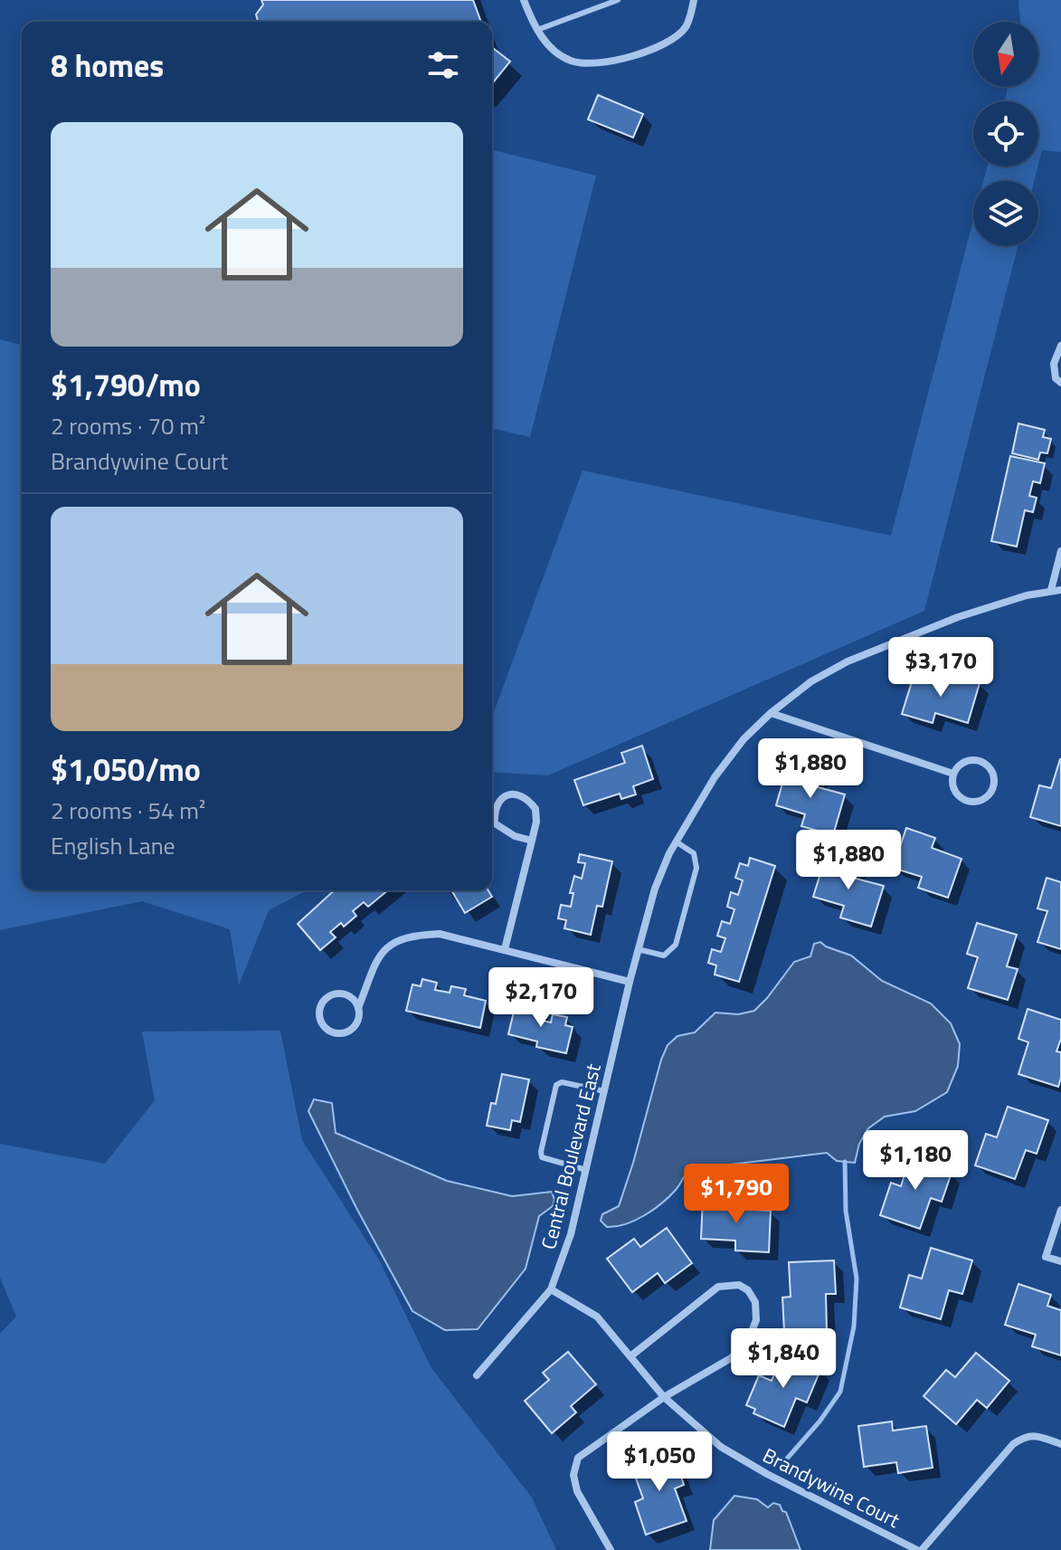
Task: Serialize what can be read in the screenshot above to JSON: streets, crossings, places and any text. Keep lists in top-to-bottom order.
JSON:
{
  "streets": {
    "street": ["Central Boulevard East", "Brandywine Court"]
  },
  "crossings": [
    ["Central Boulevard East", "Brandywine Court"]
  ],
  "north": "bottom",
  "page": {
    "heading": "8 homes",
    "list": [
      {
        "name": "$1,790/mo",
        "note": "2 rooms · 70 m² · Brandywine Court"
      },
      {
        "name": "$1,050/mo",
        "note": "2 rooms · 54 m² · English Lane"
      }
    ],
    "price": [
      "$3,170",
      "$1,880",
      "$1,880",
      "$2,170",
      "$1,180",
      "$1,790",
      "$1,840",
      "$1,050"
    ]
  }
}
